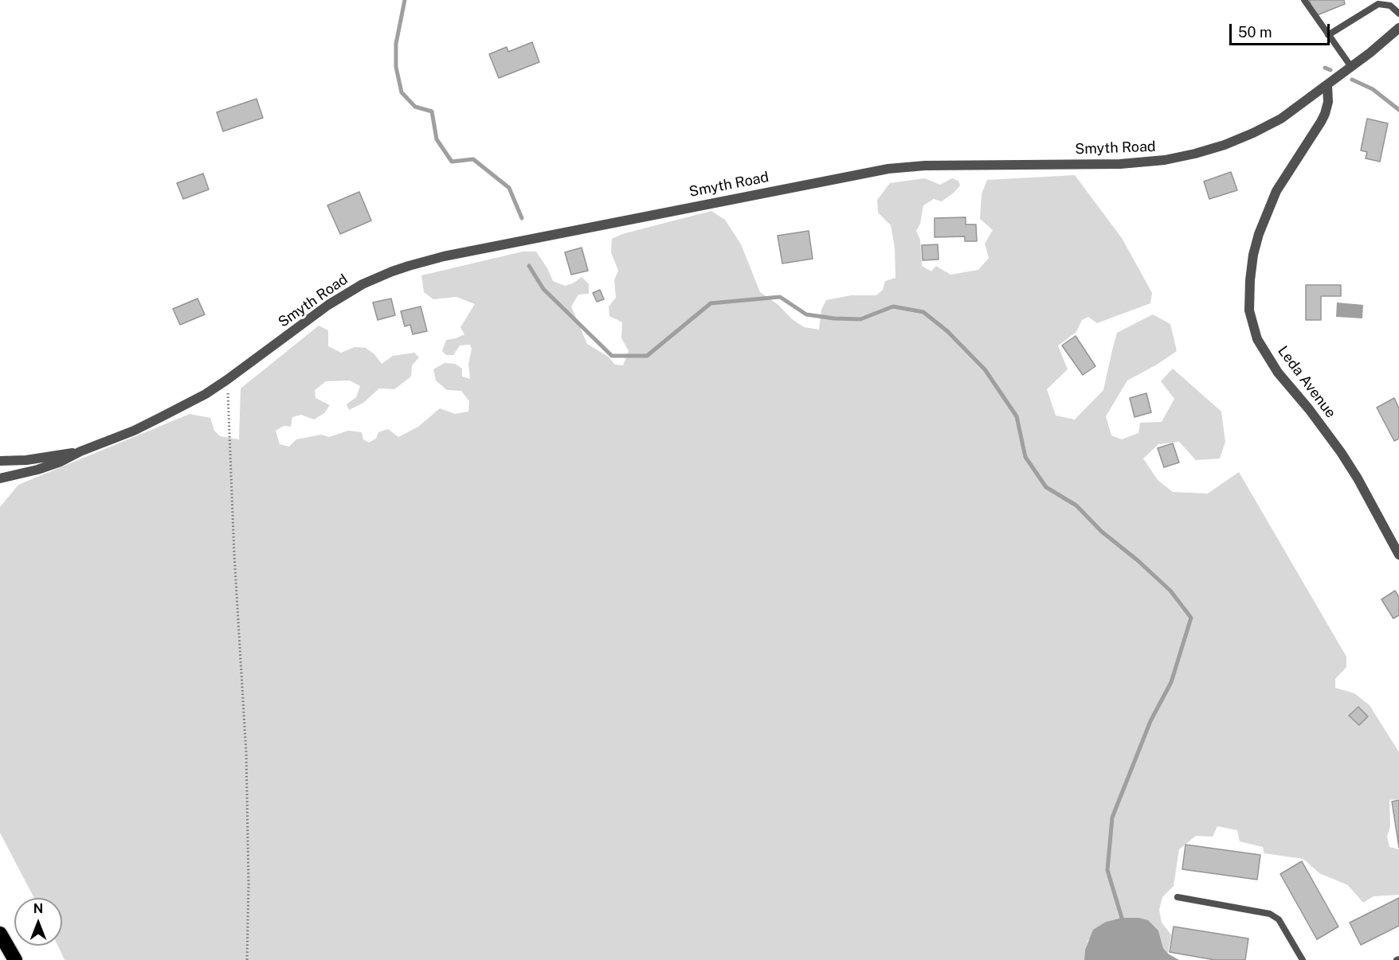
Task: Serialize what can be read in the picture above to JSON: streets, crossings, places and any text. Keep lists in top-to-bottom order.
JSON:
{
  "streets": {
    "street": ["Smyth Road", "Leda Avenue"]
  },
  "crossings": [
    ["Smyth Road", "Leda Avenue"]
  ],
  "scale_bar": "50 m",
  "north": "top"
}
